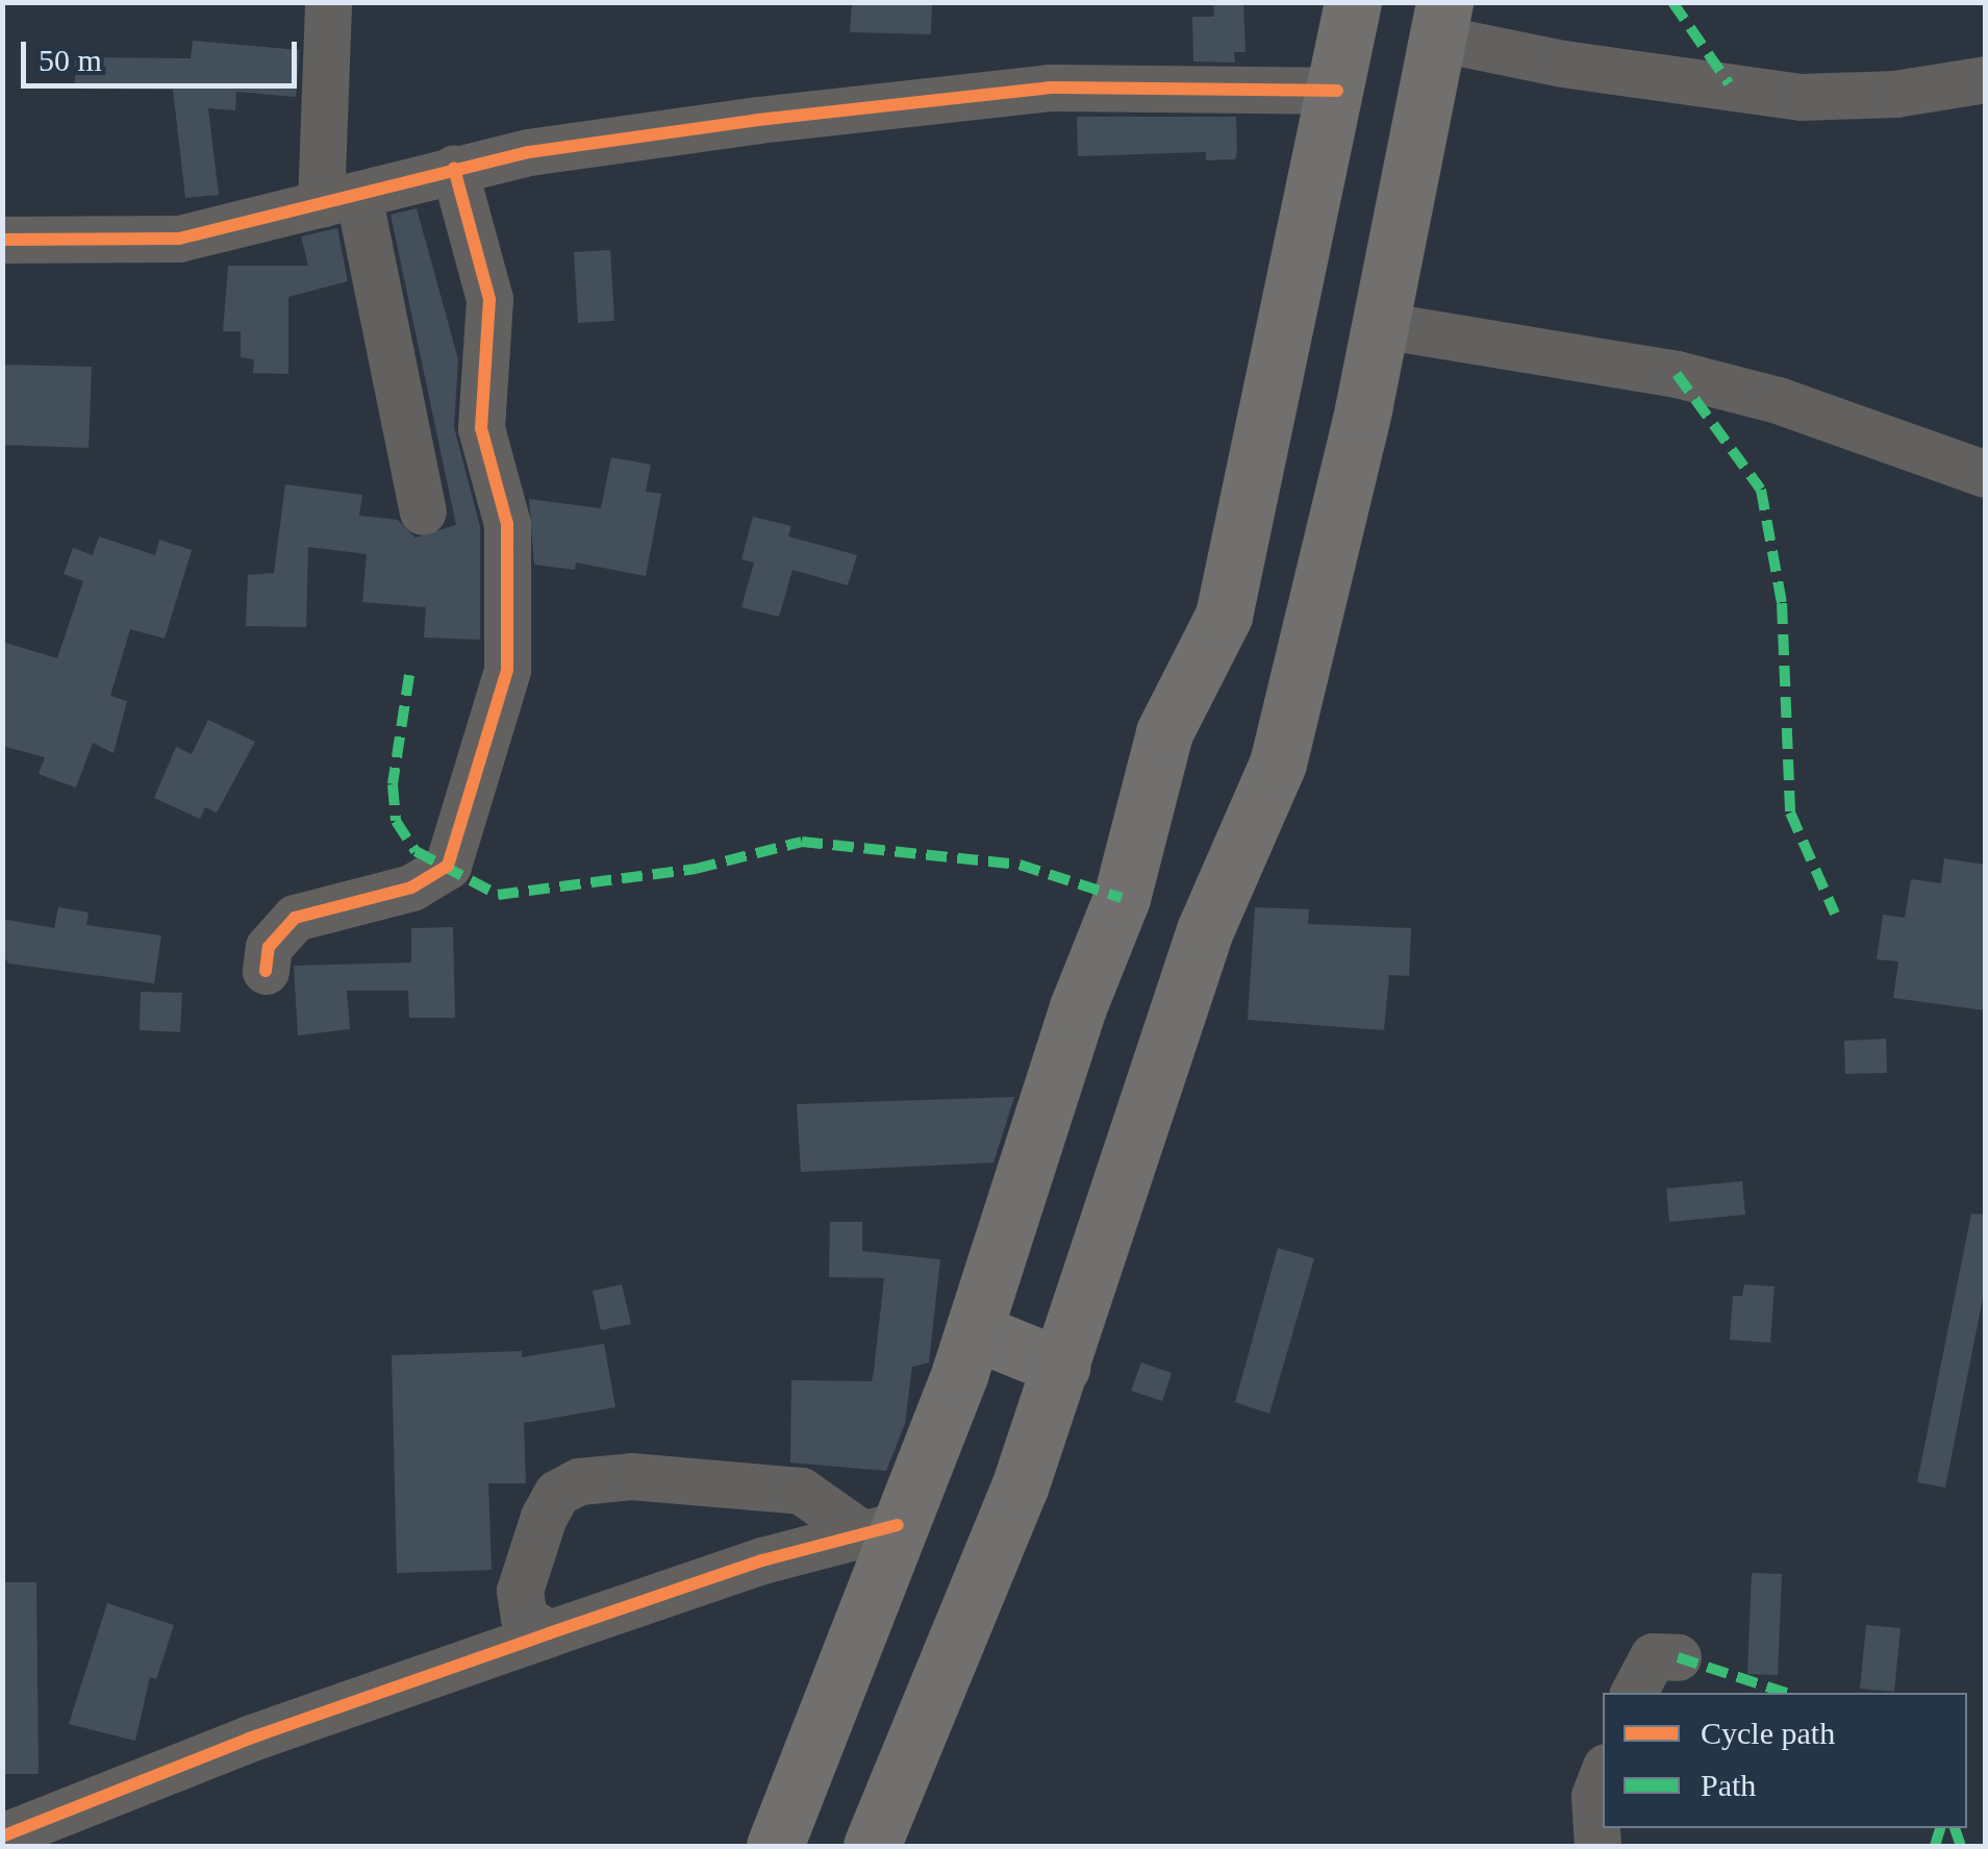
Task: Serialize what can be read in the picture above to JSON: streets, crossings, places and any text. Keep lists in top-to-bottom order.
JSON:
{
  "legend": ["Cycle path", "Path"],
  "scale_bar": "50 m"
}
